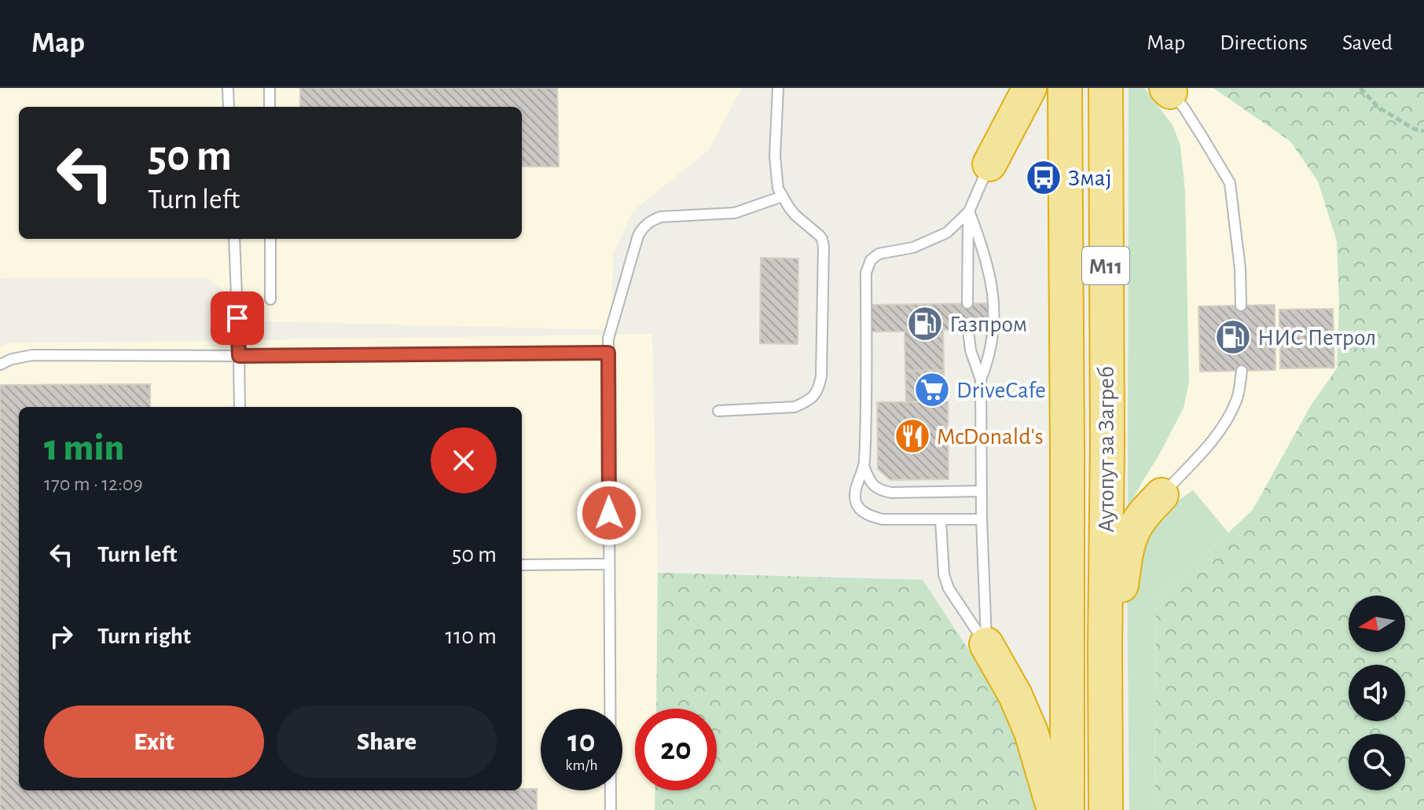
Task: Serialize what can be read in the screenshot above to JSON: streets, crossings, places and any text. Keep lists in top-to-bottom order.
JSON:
{
  "streets": {
    "highway": ["M11", "Аутопут за Загреб"]
  },
  "places": {
    "bus stop": ["Змај"],
    "fuel station": ["Газпром", "НИС Петрол"],
    "supermarket": ["DriveCafe"],
    "restaurant": ["McDonald's"]
  },
  "north": "left",
  "page": {
    "header": "Map",
    "nav": ["Map", "Directions", "Saved"],
    "turn": ["50 m", "Turn left"],
    "heading": ["1 min", "170 m · 12:09"],
    "list": [
      {
        "name": "Turn left",
        "value": "50 m"
      },
      {
        "name": "Turn right",
        "value": "110 m"
      }
    ],
    "buttons": ["Exit", "Share"],
    "speed": "10 km/h",
    "limit": "20"
  }
}
